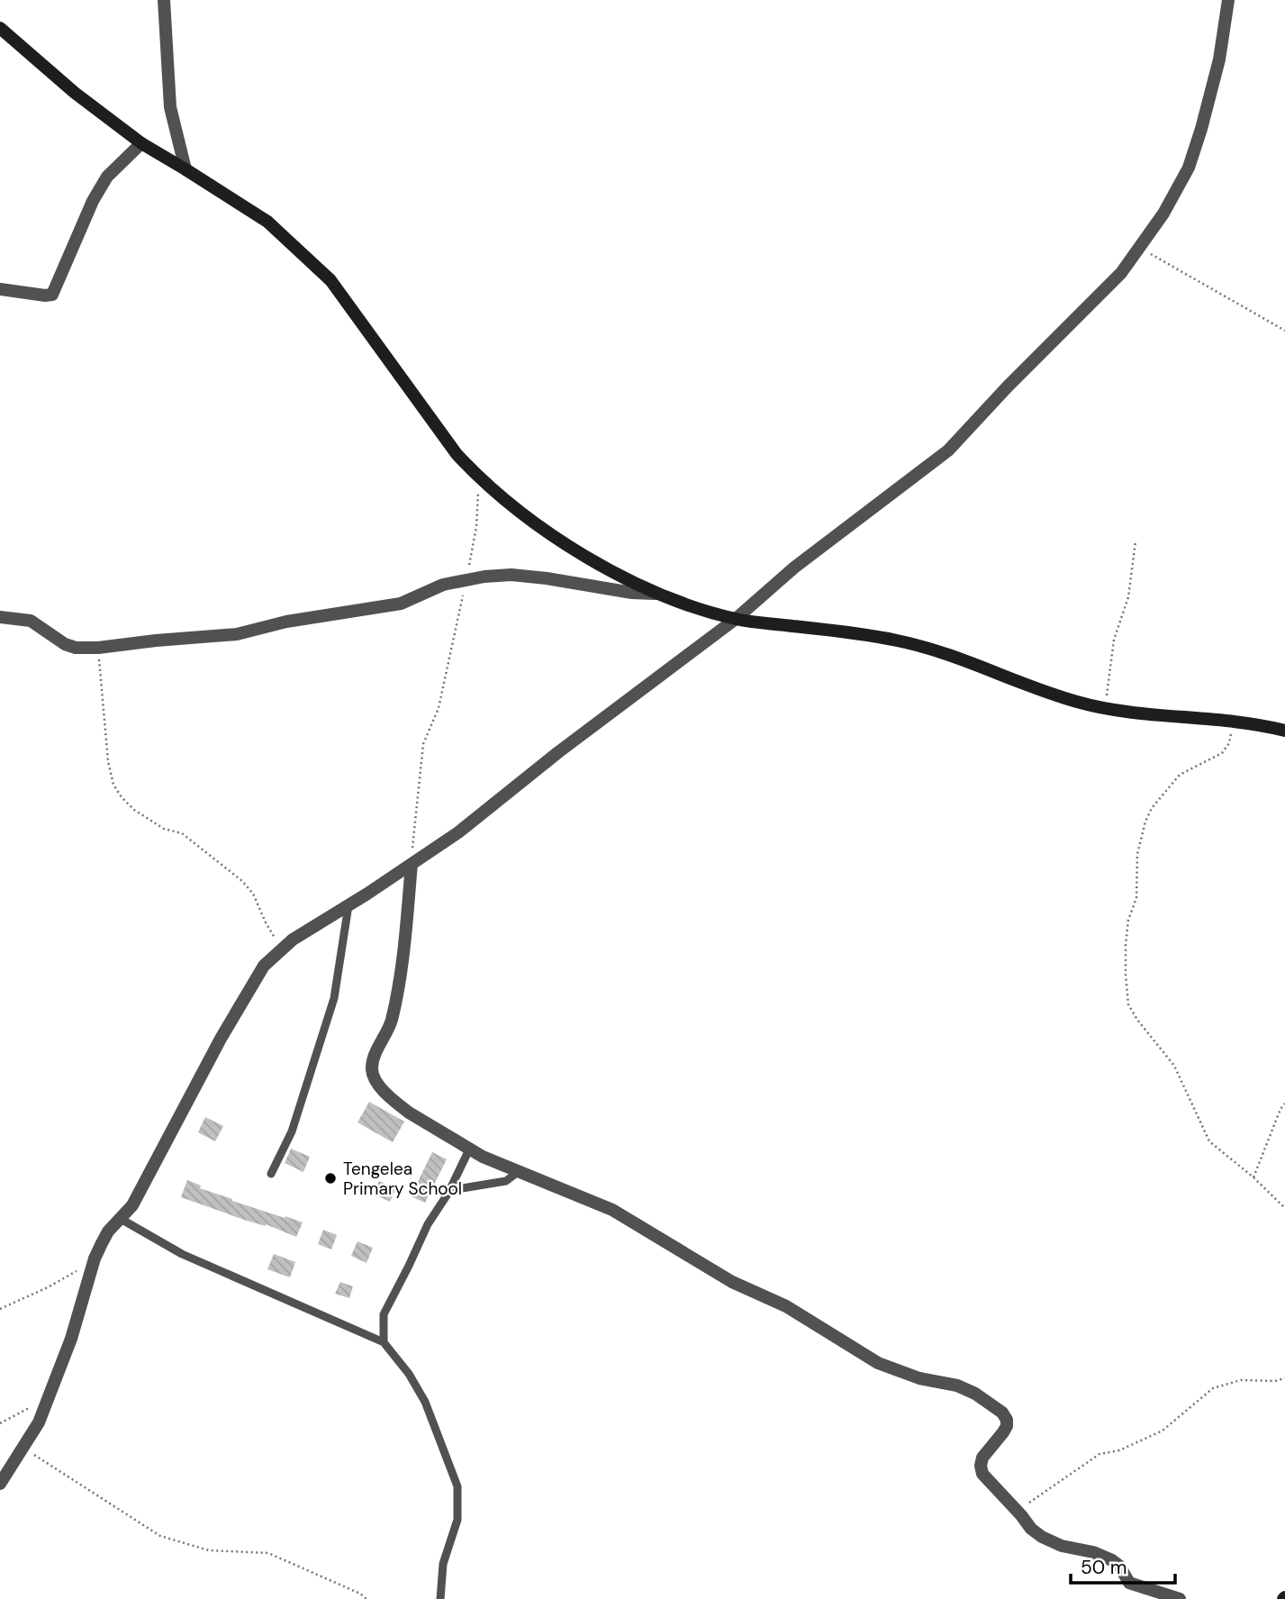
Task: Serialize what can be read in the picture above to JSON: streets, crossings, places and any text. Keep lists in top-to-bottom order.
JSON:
{
  "places": ["Tengelea Primary School"],
  "scale_bar": "50 m"
}
